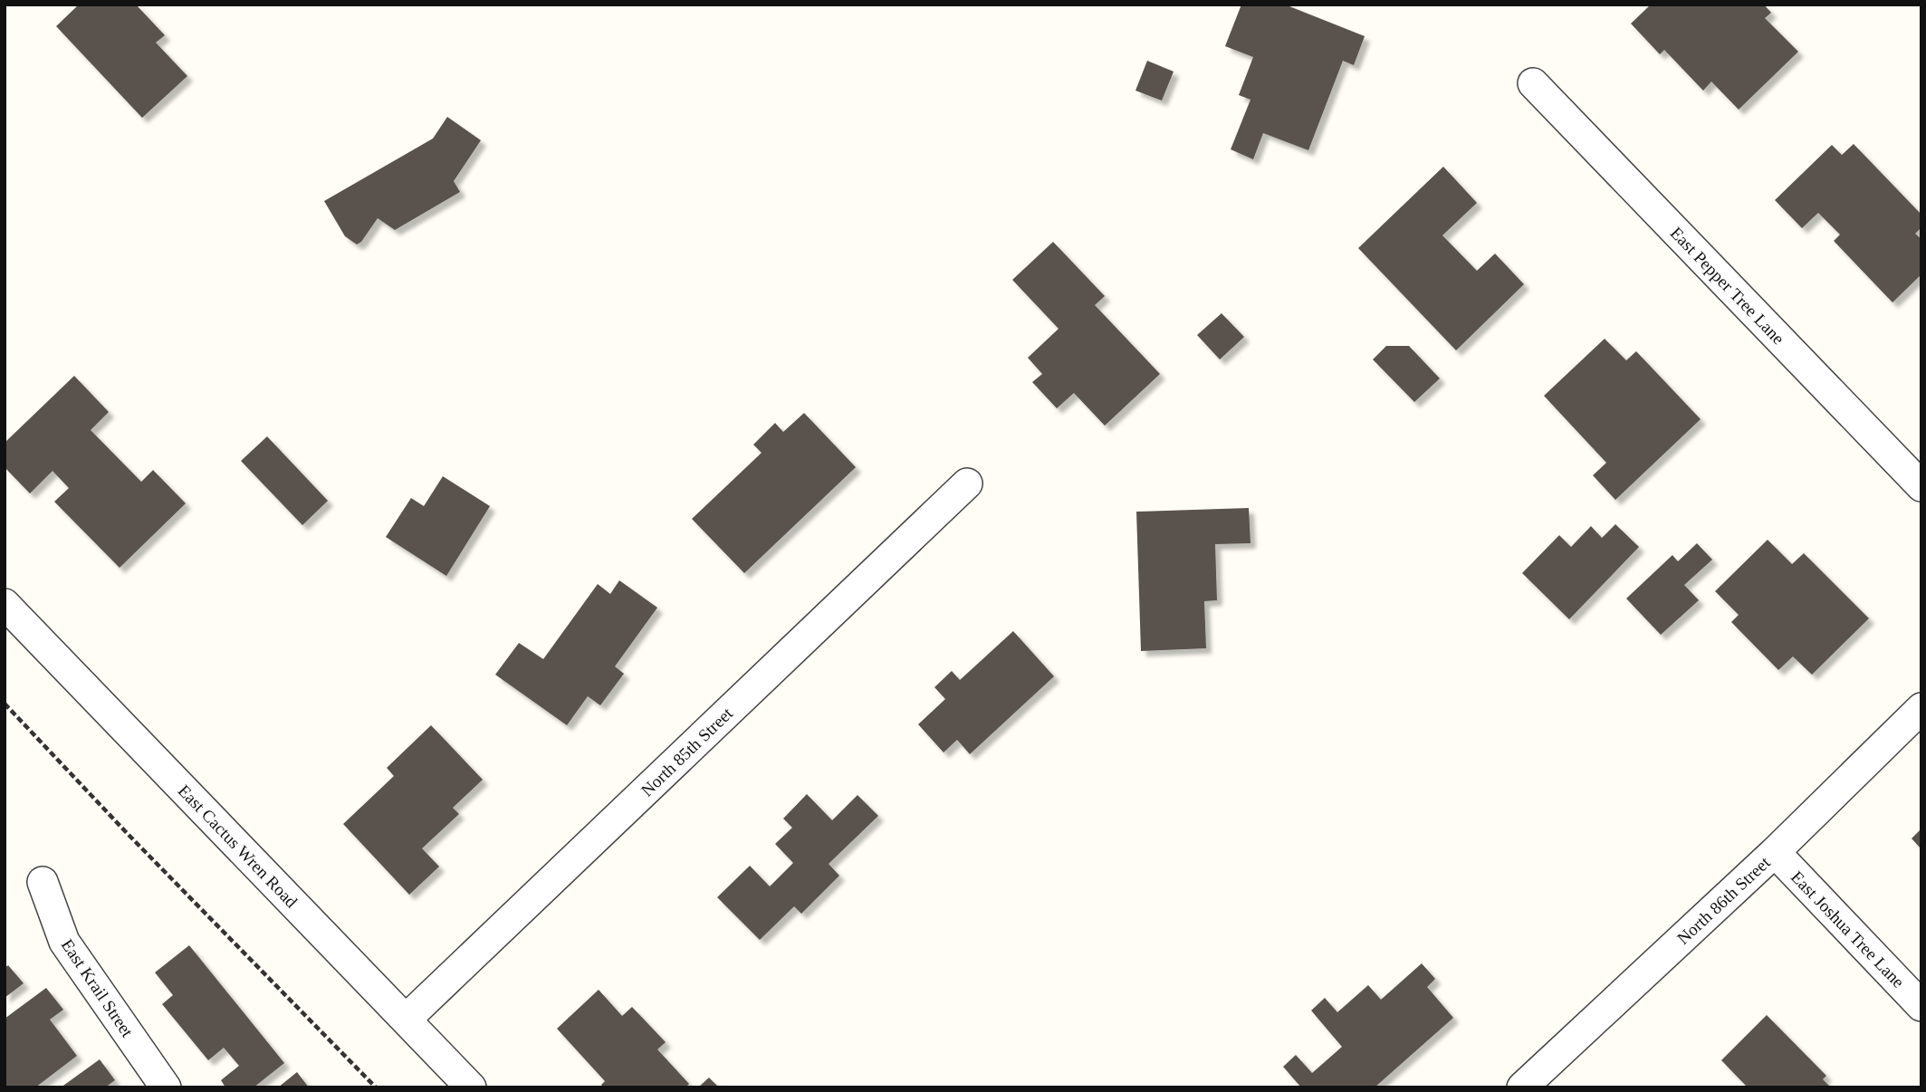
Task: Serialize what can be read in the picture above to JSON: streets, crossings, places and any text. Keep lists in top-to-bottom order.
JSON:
{
  "streets": {
    "street": [
      "East Pepper Tree Lane",
      "North 85th Street",
      "East Cactus Wren Road",
      "North 86th Street",
      "East Joshua Tree Lane",
      "East Krail Street"
    ]
  },
  "crossings": [
    ["North 85th Street", "East Cactus Wren Road"],
    ["North 86th Street", "East Joshua Tree Lane"]
  ]
}
